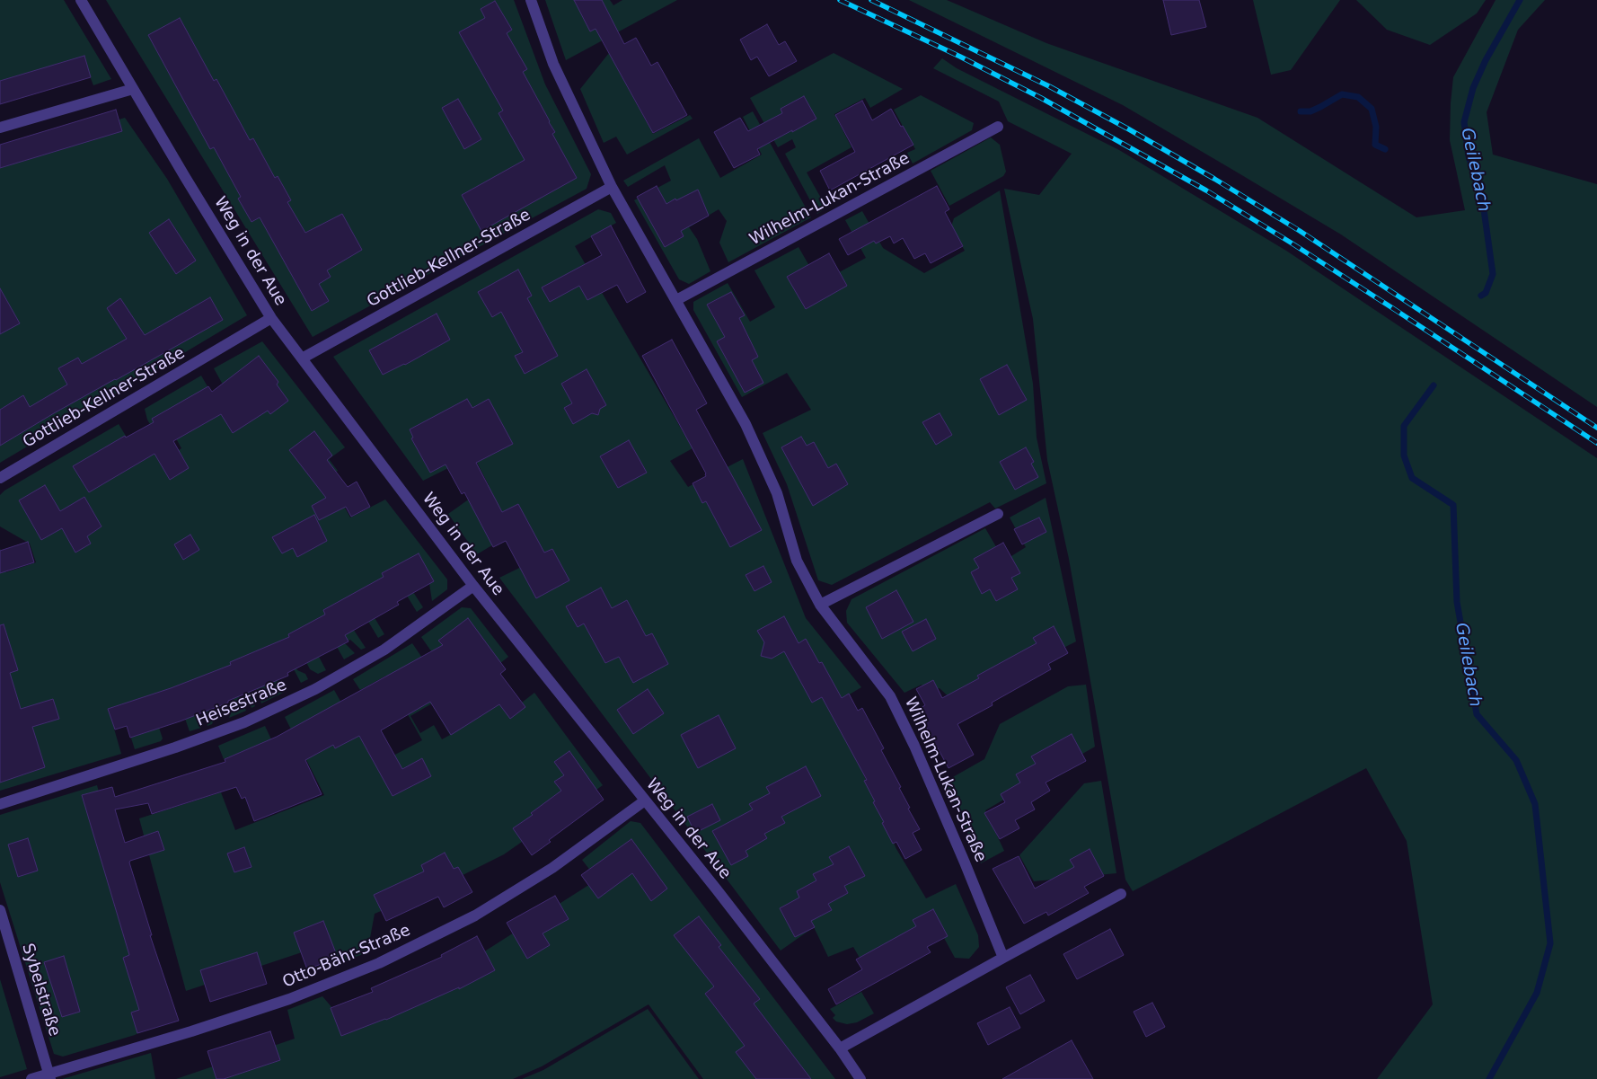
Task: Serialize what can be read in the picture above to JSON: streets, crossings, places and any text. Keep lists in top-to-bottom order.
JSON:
{
  "streets": {
    "street": [
      "Wilhelm-Lukan-Straße",
      "Weg in der Aue",
      "Gottlieb-Kellner-Straße",
      "Heisestraße",
      "Otto-Bähr-Straße",
      "Sybelstraße"
    ]
  },
  "crossings": [
    ["Wilhelm-Lukan-Straße", "Gottlieb-Kellner-Straße"],
    ["Weg in der Aue", "Gottlieb-Kellner-Straße"],
    ["Weg in der Aue", "Heisestraße"],
    ["Weg in der Aue", "Otto-Bähr-Straße"],
    ["Otto-Bähr-Straße", "Sybelstraße"]
  ],
  "water": ["Geilebach"]
}
